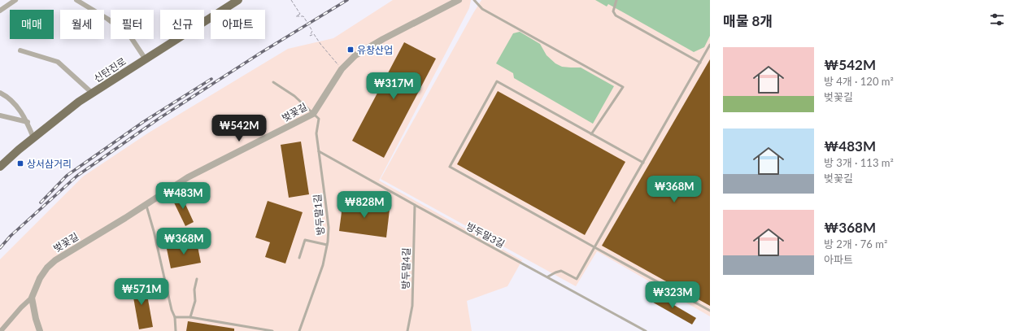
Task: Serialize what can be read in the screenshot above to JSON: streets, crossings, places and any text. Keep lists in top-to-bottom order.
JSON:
{
  "streets": {
    "main road": ["신탄진로"],
    "street": ["벚꽃길"],
    "lane": ["방두말1길", "방두말3길", "방두말4길"]
  },
  "crossings": [
    ["벚꽃길", "방두말1길"],
    ["방두말1길", "방두말3길"],
    ["방두말3길", "방두말4길"]
  ],
  "places": {
    "transit": ["유창산업", "상서삼거리"]
  },
  "page": {
    "heading": "매물 8개",
    "chip": [
      "매매",
      "월세",
      "필터",
      "신규",
      "아파트"
    ],
    "list": [
      {
        "name": "₩542M",
        "note": "방 4개 · 120 m² · 벚꽃길"
      },
      {
        "name": "₩483M",
        "note": "방 3개 · 113 m² · 벚꽃길"
      },
      {
        "name": "₩368M",
        "note": "방 2개 · 76 m² · 아파트"
      }
    ],
    "price": [
      "₩317M",
      "₩542M",
      "₩368M",
      "₩483M",
      "₩828M",
      "₩368M",
      "₩571M",
      "₩323M"
    ]
  }
}
